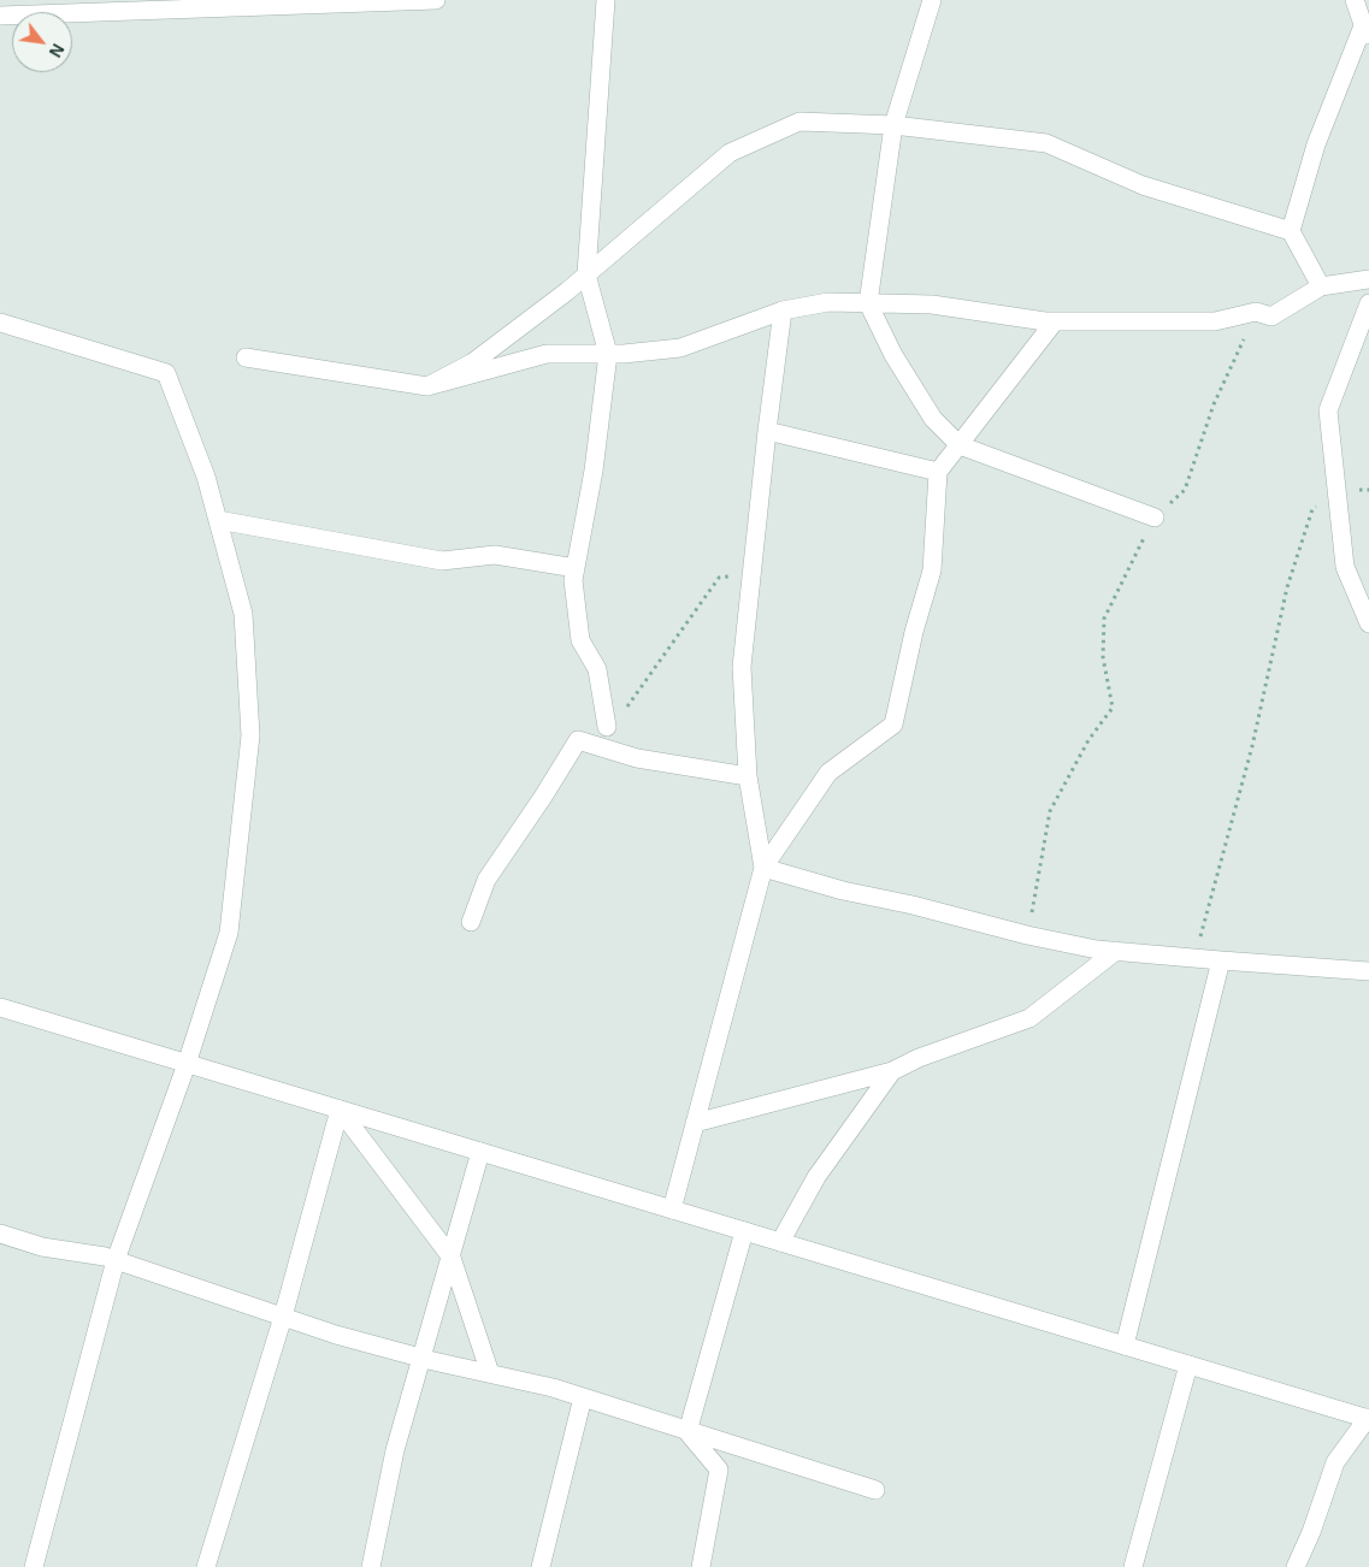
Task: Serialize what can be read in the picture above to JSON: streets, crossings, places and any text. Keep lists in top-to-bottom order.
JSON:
{
  "north": "bottom right"
}
